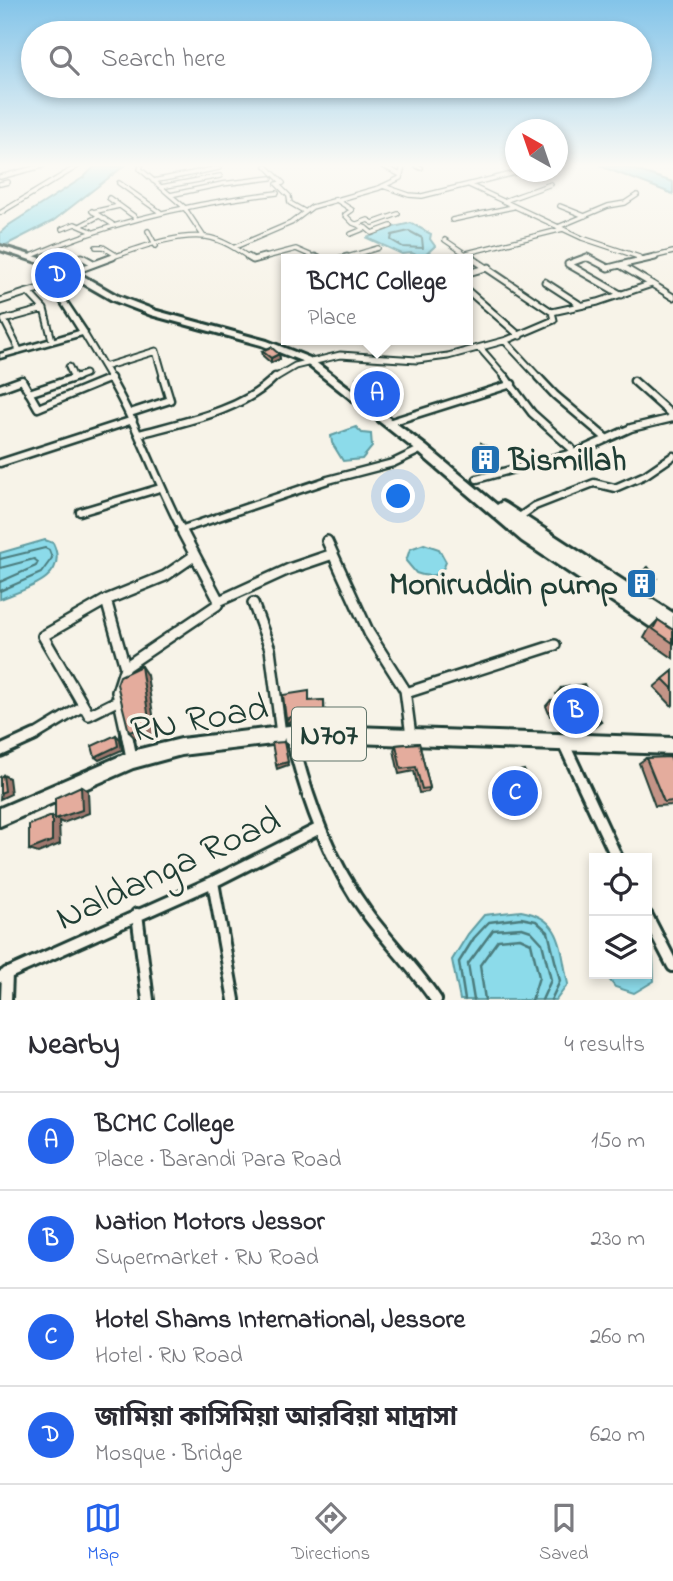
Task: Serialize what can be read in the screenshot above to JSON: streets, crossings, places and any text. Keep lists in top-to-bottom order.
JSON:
{
  "streets": {
    "highway": ["RN Road", "N707"],
    "street": ["Naldanga Road"]
  },
  "places": {
    "building": ["Bismillah", "Moniruddin pump"]
  },
  "north": "top left",
  "page": {
    "search": "Search here",
    "pins": [
      "D",
      "A",
      "B",
      "C"
    ],
    "popup": ["BCMC College", "Place"],
    "heading": ["Nearby", "4 results"],
    "list": [
      {
        "mark": "A",
        "name": "BCMC College",
        "note": "Place · Barandi Para Road",
        "value": "150 m"
      },
      {
        "mark": "B",
        "name": "Nation Motors Jessor",
        "note": "Supermarket · RN Road",
        "value": "230 m"
      },
      {
        "mark": "C",
        "name": "Hotel Shams International, Jessore",
        "note": "Hotel · RN Road",
        "value": "260 m"
      },
      {
        "mark": "D",
        "name": "জামিয়া কাসিমিয়া আরবিয়া মাদ্রাসা",
        "note": "Mosque · Bridge",
        "value": "620 m"
      }
    ],
    "nav": ["Map", "Directions", "Saved"]
  }
}
